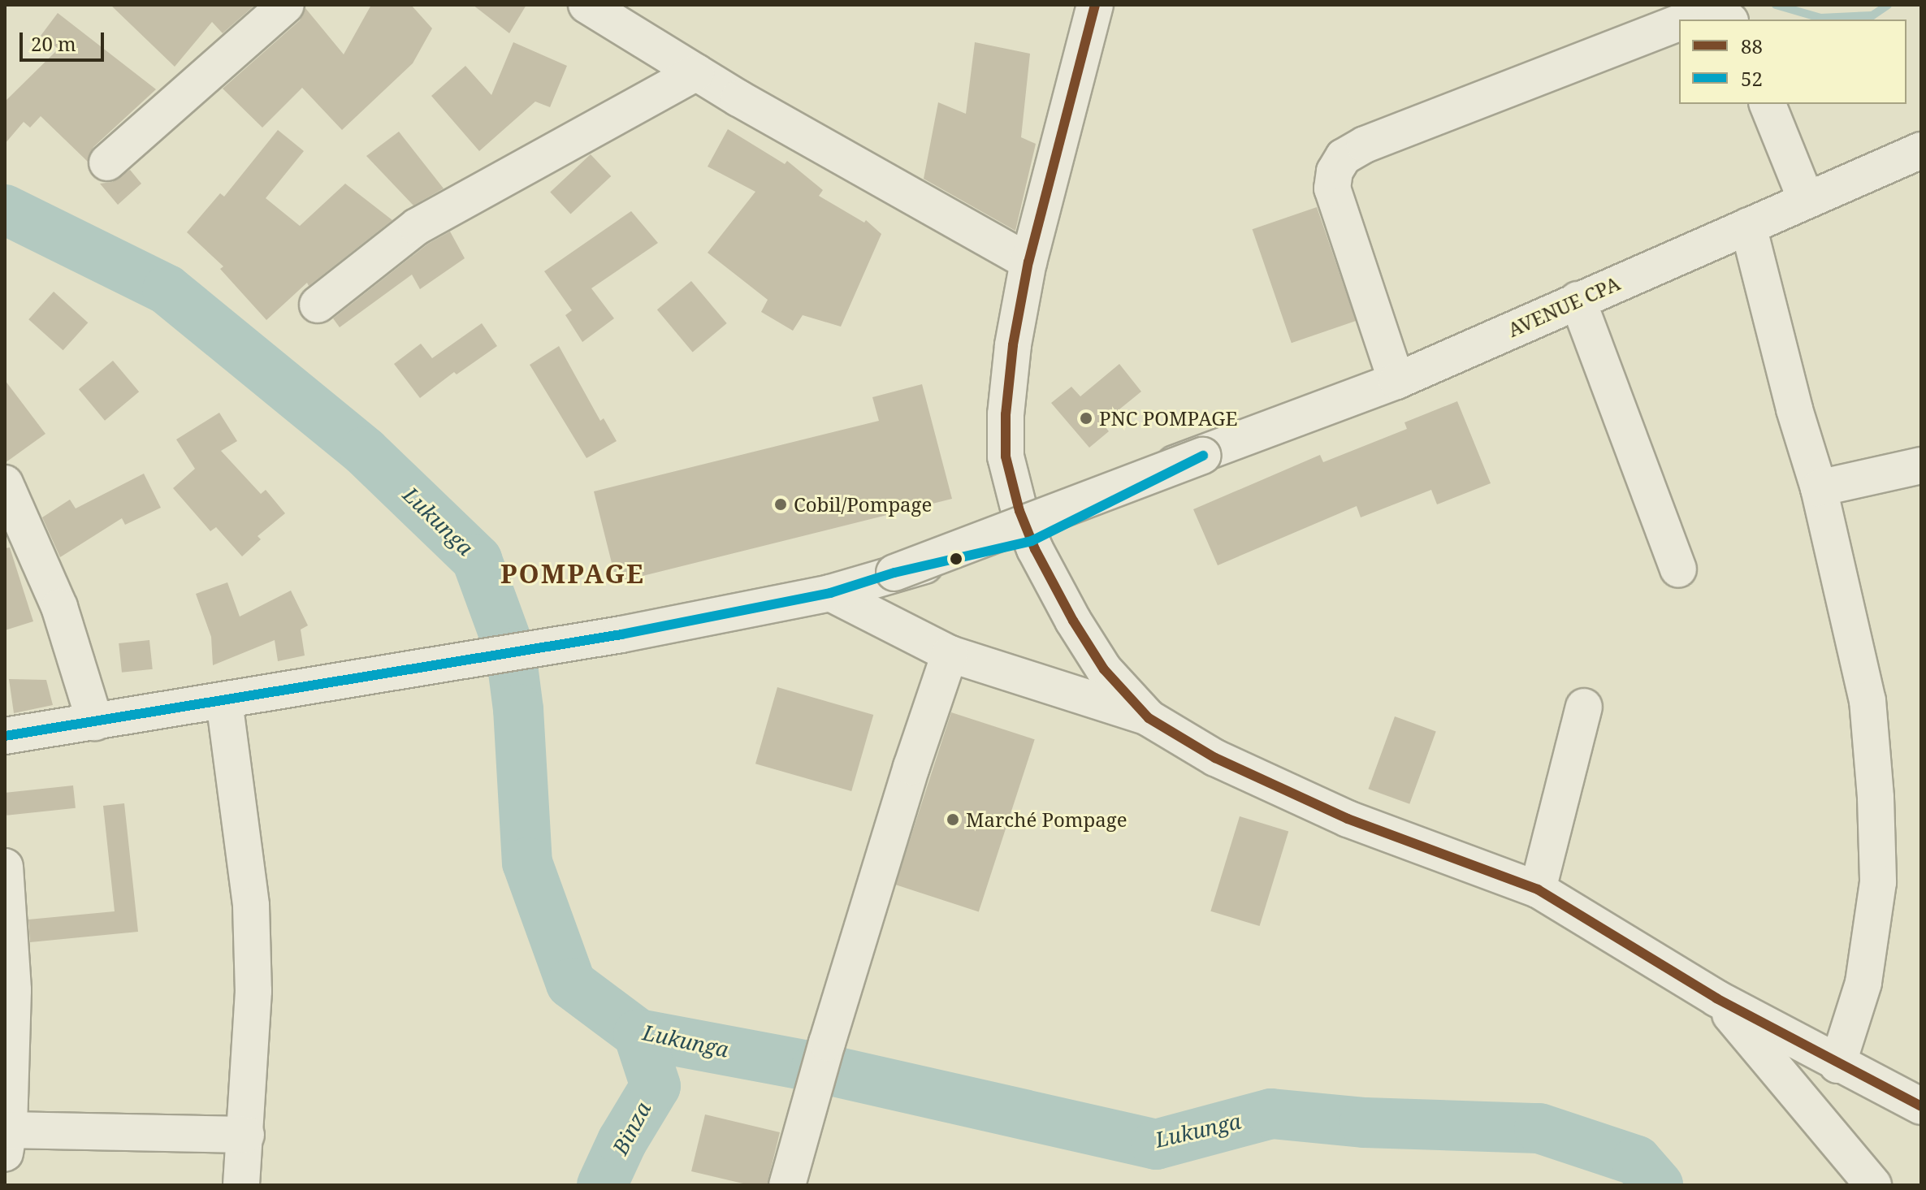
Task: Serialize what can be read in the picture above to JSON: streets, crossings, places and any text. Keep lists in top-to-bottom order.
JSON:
{
  "streets": {
    "street": ["AVENUE CPA"]
  },
  "districts": ["POMPAGE"],
  "water": ["Lukunga", "Binza"],
  "places": ["PNC POMPAGE", "Cobil/Pompage", "Marché Pompage"],
  "lines": ["transit line 88", "transit line 52"],
  "legend": ["88", "52"],
  "scale_bar": "20 m"
}
